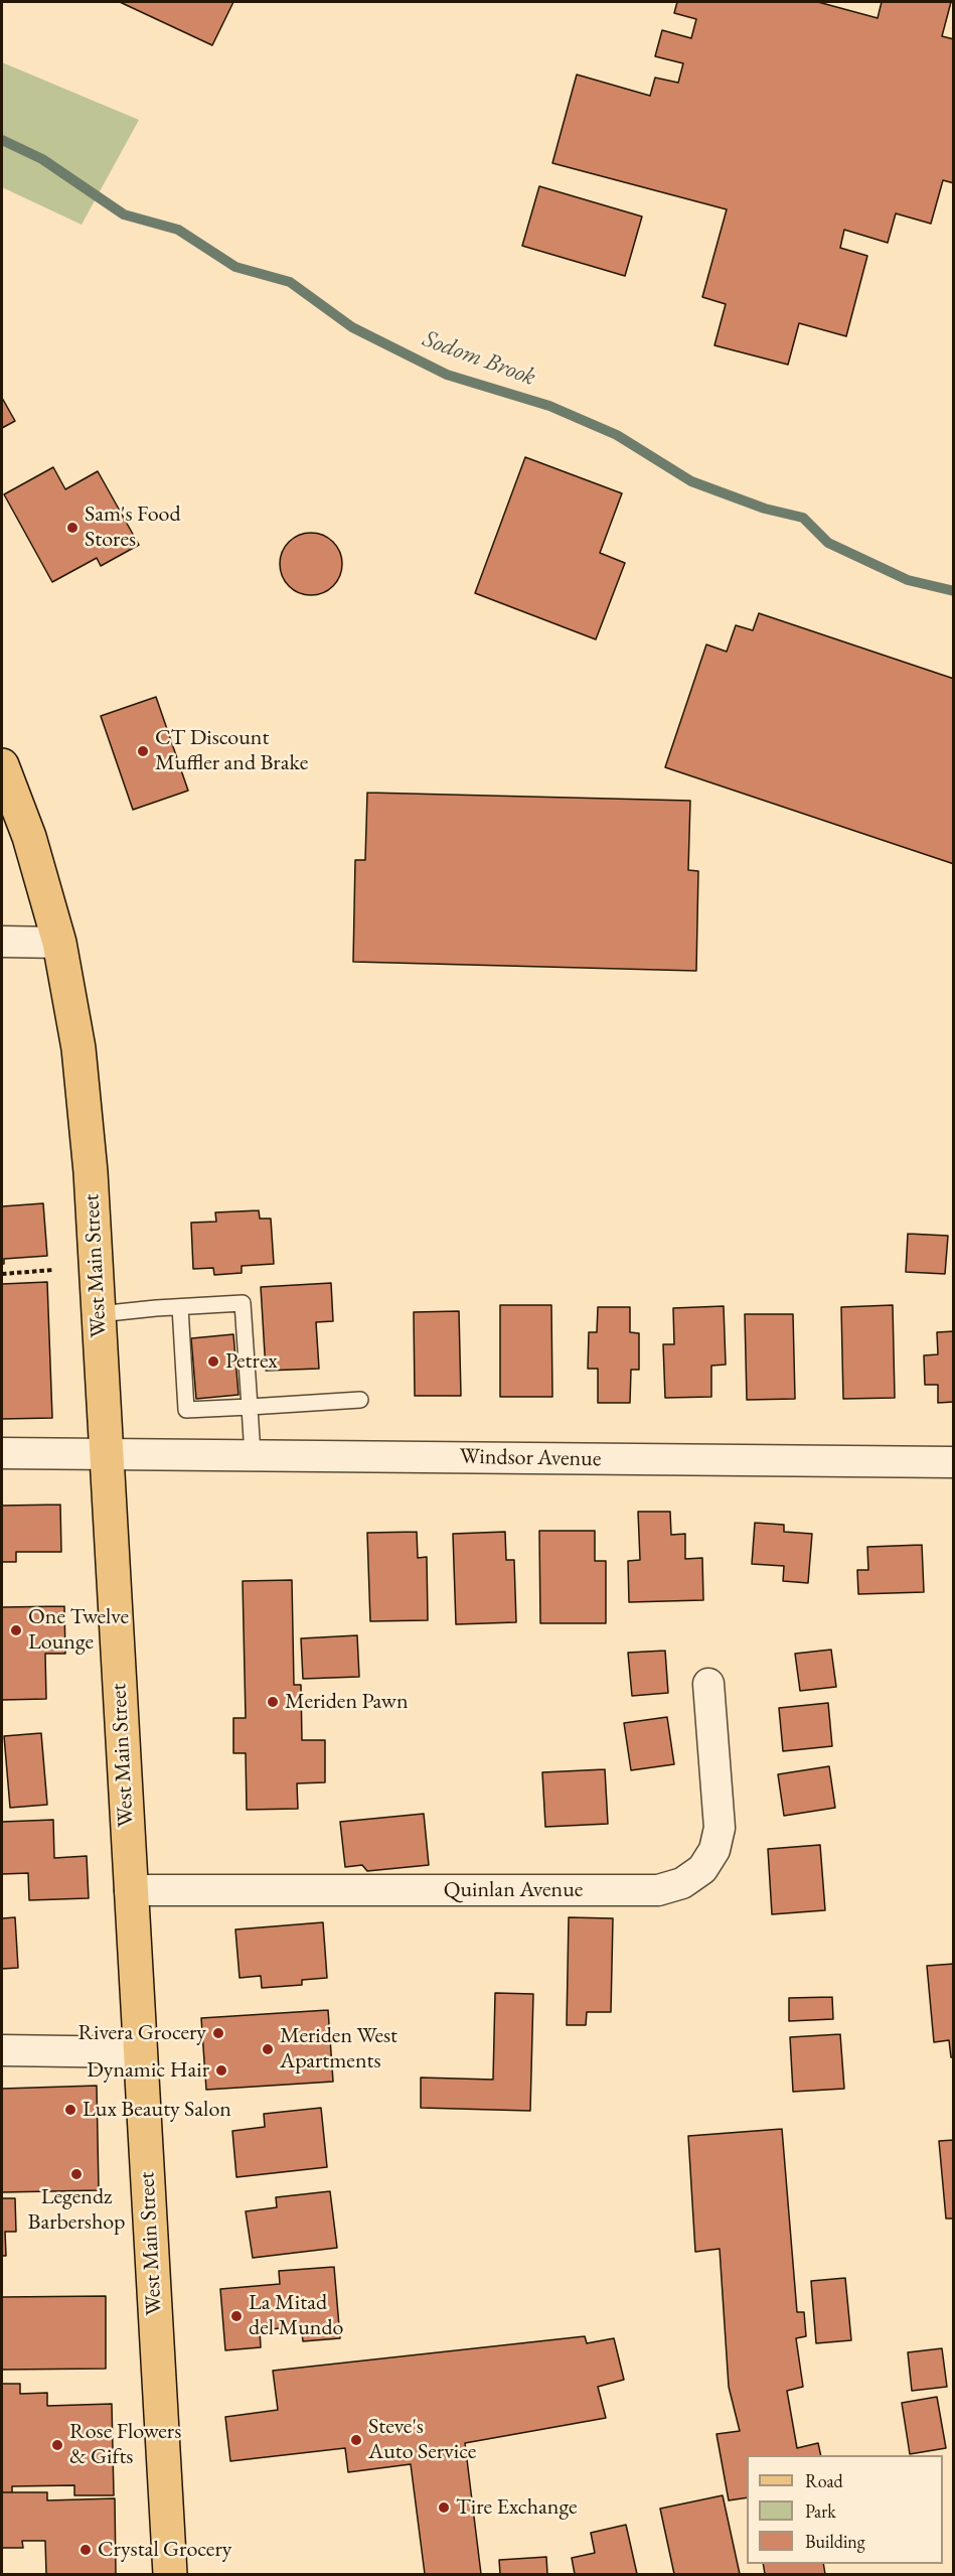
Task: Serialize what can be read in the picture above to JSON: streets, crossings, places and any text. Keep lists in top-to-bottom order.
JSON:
{
  "streets": {
    "main road": ["West Main Street"],
    "street": ["Windsor Avenue", "Quinlan Avenue"]
  },
  "crossings": [
    ["West Main Street", "Windsor Avenue"],
    ["West Main Street", "Quinlan Avenue"]
  ],
  "water": ["Sodom Brook"],
  "places": [
    "Sam's Food Stores",
    "CT Discount Muffler and Brake",
    "Petrex",
    "One Twelve Lounge",
    "Meriden Pawn",
    "Rivera Grocery",
    "Meriden West Apartments",
    "Dynamic Hair",
    "Lux Beauty Salon",
    "Legendz Barbershop",
    "La Mitad del Mundo",
    "Steve's Auto Service",
    "Rose Flowers & Gifts",
    "Tire Exchange",
    "Crystal Grocery"
  ],
  "legend": ["Road", "Park", "Building"]
}
